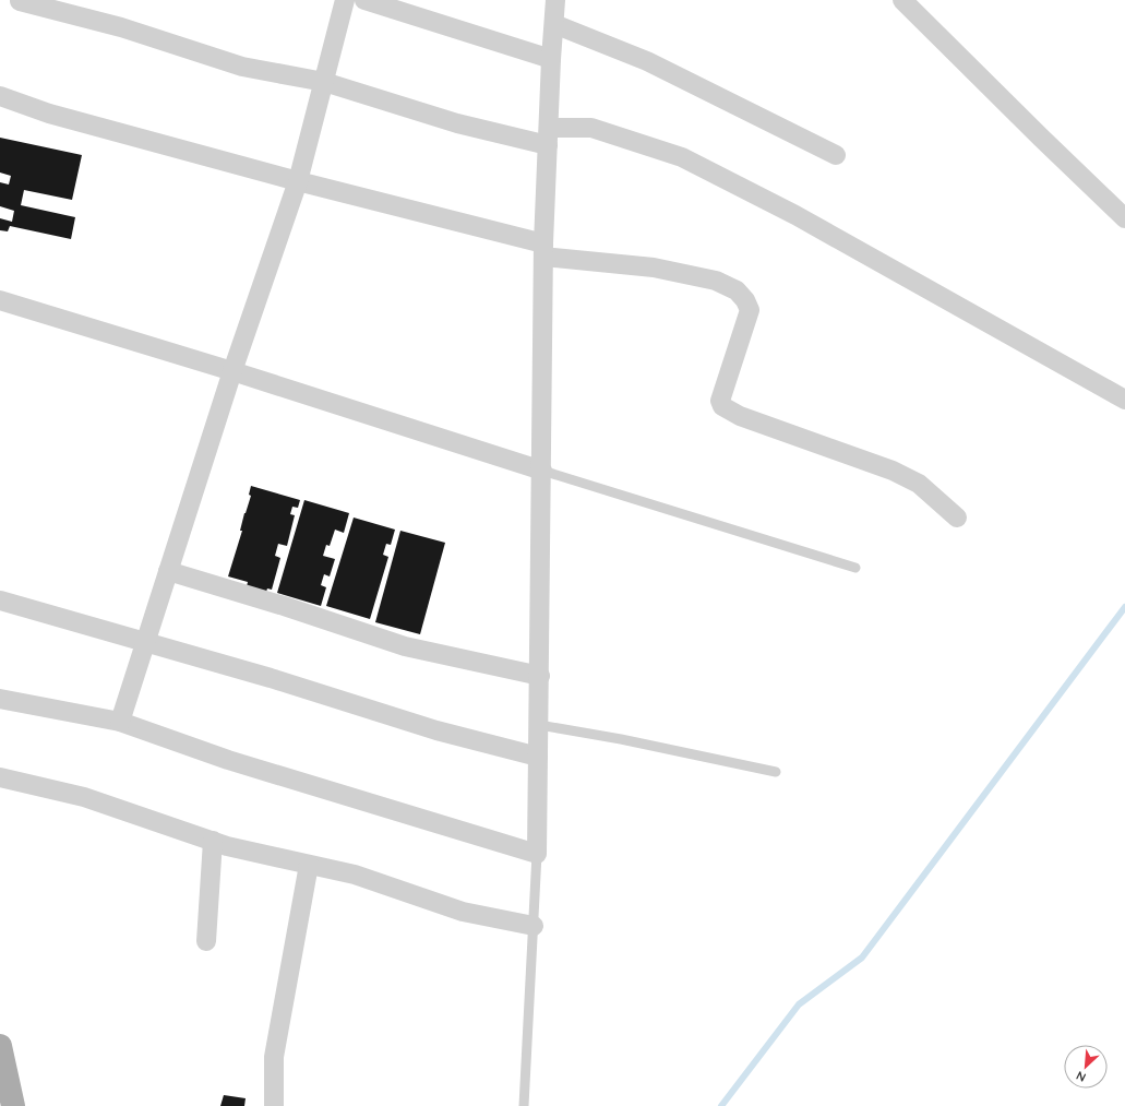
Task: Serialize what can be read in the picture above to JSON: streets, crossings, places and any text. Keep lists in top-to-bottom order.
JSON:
{
  "north": "bottom left"
}
